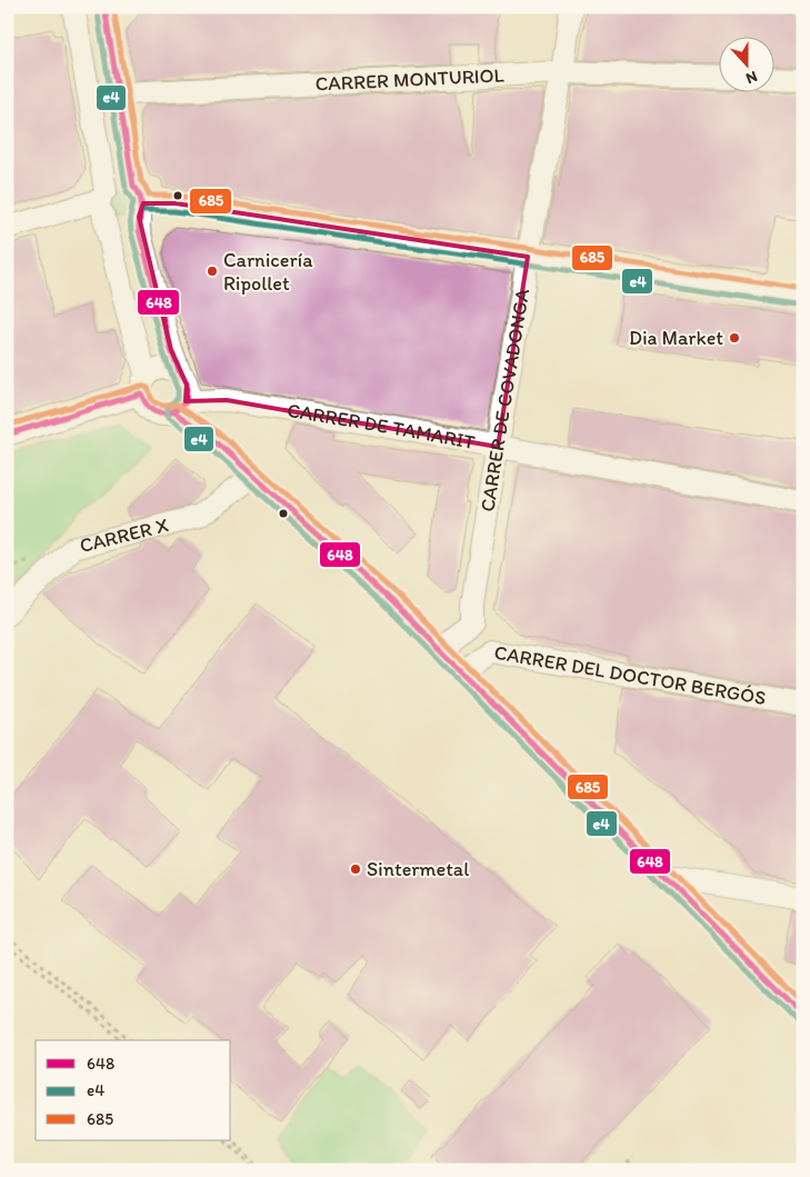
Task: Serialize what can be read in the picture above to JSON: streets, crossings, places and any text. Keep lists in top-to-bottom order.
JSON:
{
  "streets": {
    "street": [
      "CARRER MONTURIOL",
      "CARRER DE COVADONGA",
      "CARRER DE TAMARIT",
      "CARRER X",
      "CARRER DEL DOCTOR BERGÓS"
    ]
  },
  "crossings": [
    ["CARRER MONTURIOL", "CARRER DE COVADONGA"],
    ["CARRER DE COVADONGA", "CARRER DE TAMARIT"]
  ],
  "places": ["Carnicería Ripollet", "Dia Market", "Sintermetal"],
  "lines": ["transit line 648", "transit line 685", "transit line e4"],
  "legend": ["648", "e4", "685"],
  "north": "bottom"
}
